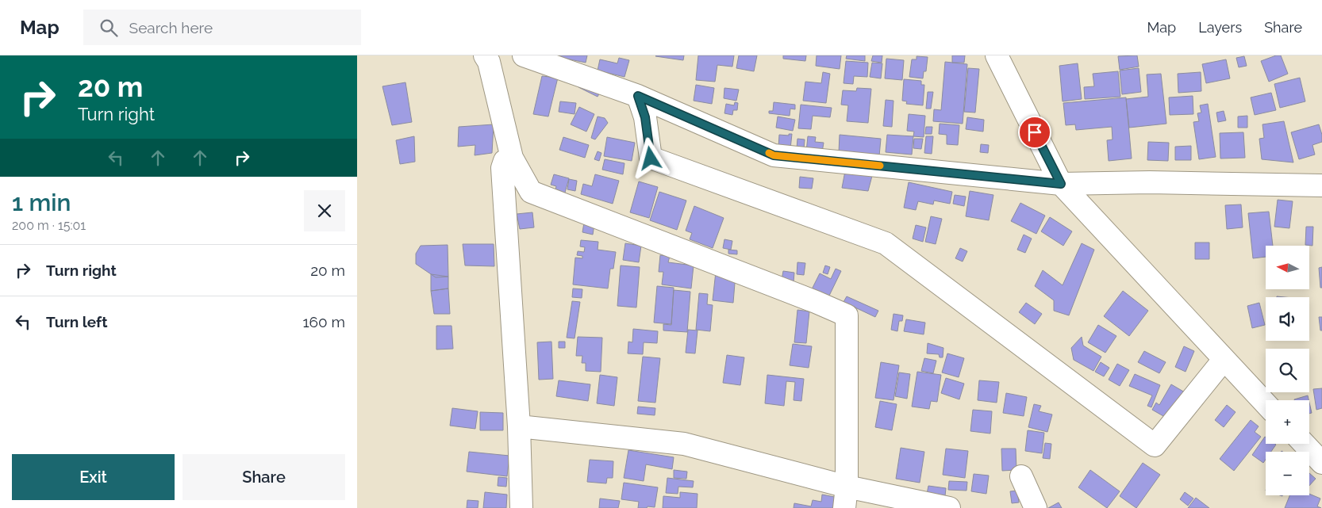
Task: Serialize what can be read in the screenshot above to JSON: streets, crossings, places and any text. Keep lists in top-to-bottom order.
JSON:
{
  "north": "left",
  "page": {
    "header": "Map",
    "search": "Search here",
    "nav": ["Map", "Layers", "Share"],
    "turn": ["20 m", "Turn right"],
    "heading": ["1 min", "200 m · 15:01"],
    "list": [
      {
        "name": "Turn right",
        "value": "20 m"
      },
      {
        "name": "Turn left",
        "value": "160 m"
      }
    ],
    "map_buttons": ["+", "−"],
    "buttons": ["Exit", "Share"]
  }
}
